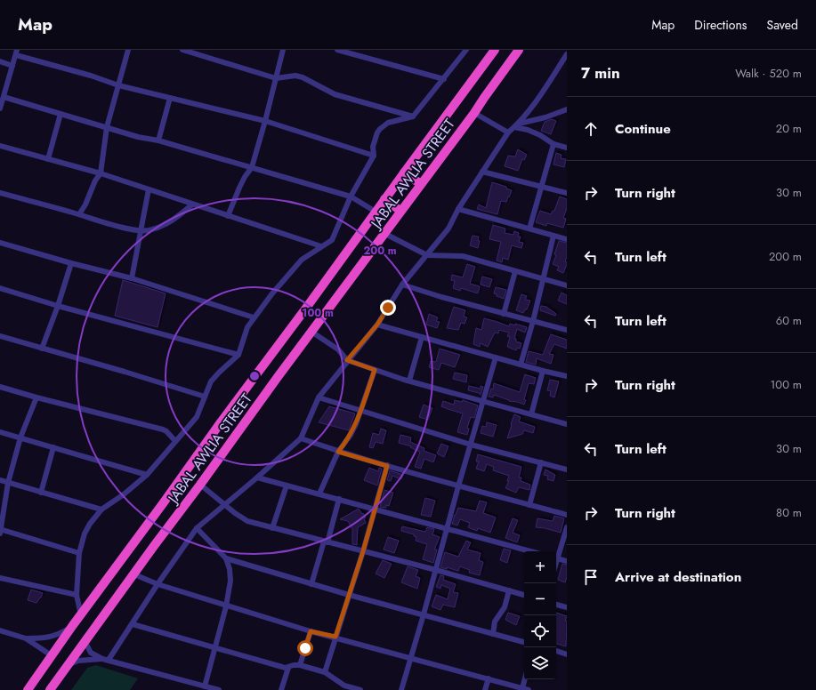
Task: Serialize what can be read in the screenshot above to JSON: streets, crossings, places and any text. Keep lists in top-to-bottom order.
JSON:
{
  "streets": {
    "highway": ["JABAL AWLIA STREET"]
  },
  "page": {
    "header": "Map",
    "nav": ["Map", "Directions", "Saved"],
    "heading": ["7 min", "Walk · 520 m"],
    "list": [
      ["Continue", "20 m"],
      ["Turn right", "30 m"],
      ["Turn left", "200 m"],
      ["Turn left", "60 m"],
      ["Turn right", "100 m"],
      ["Turn left", "30 m"],
      ["Turn right", "80 m"],
      "Arrive at destination"
    ],
    "map_buttons": ["+", "−"]
  },
  "rings": ["200 m", "100 m"]
}
